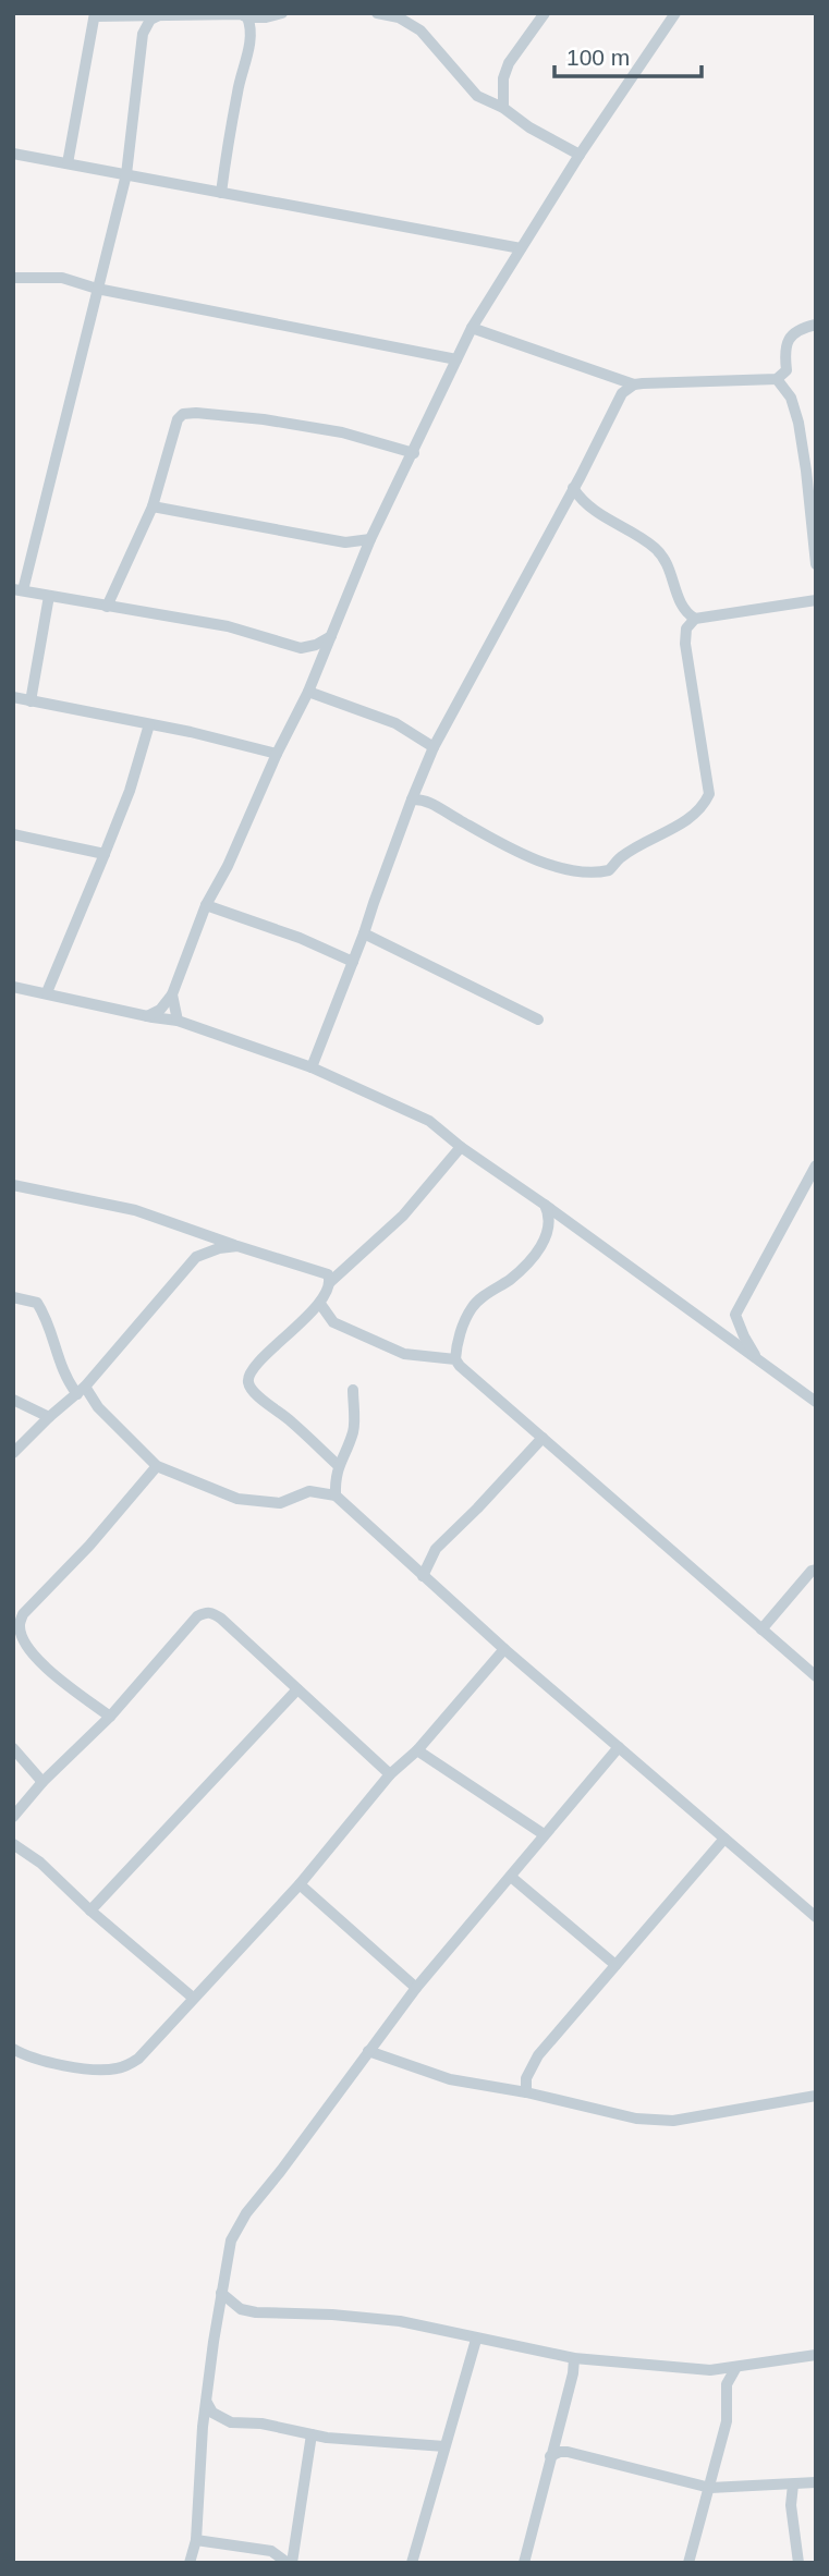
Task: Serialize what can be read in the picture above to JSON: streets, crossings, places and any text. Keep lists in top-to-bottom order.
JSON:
{
  "scale_bar": "100 m"
}
